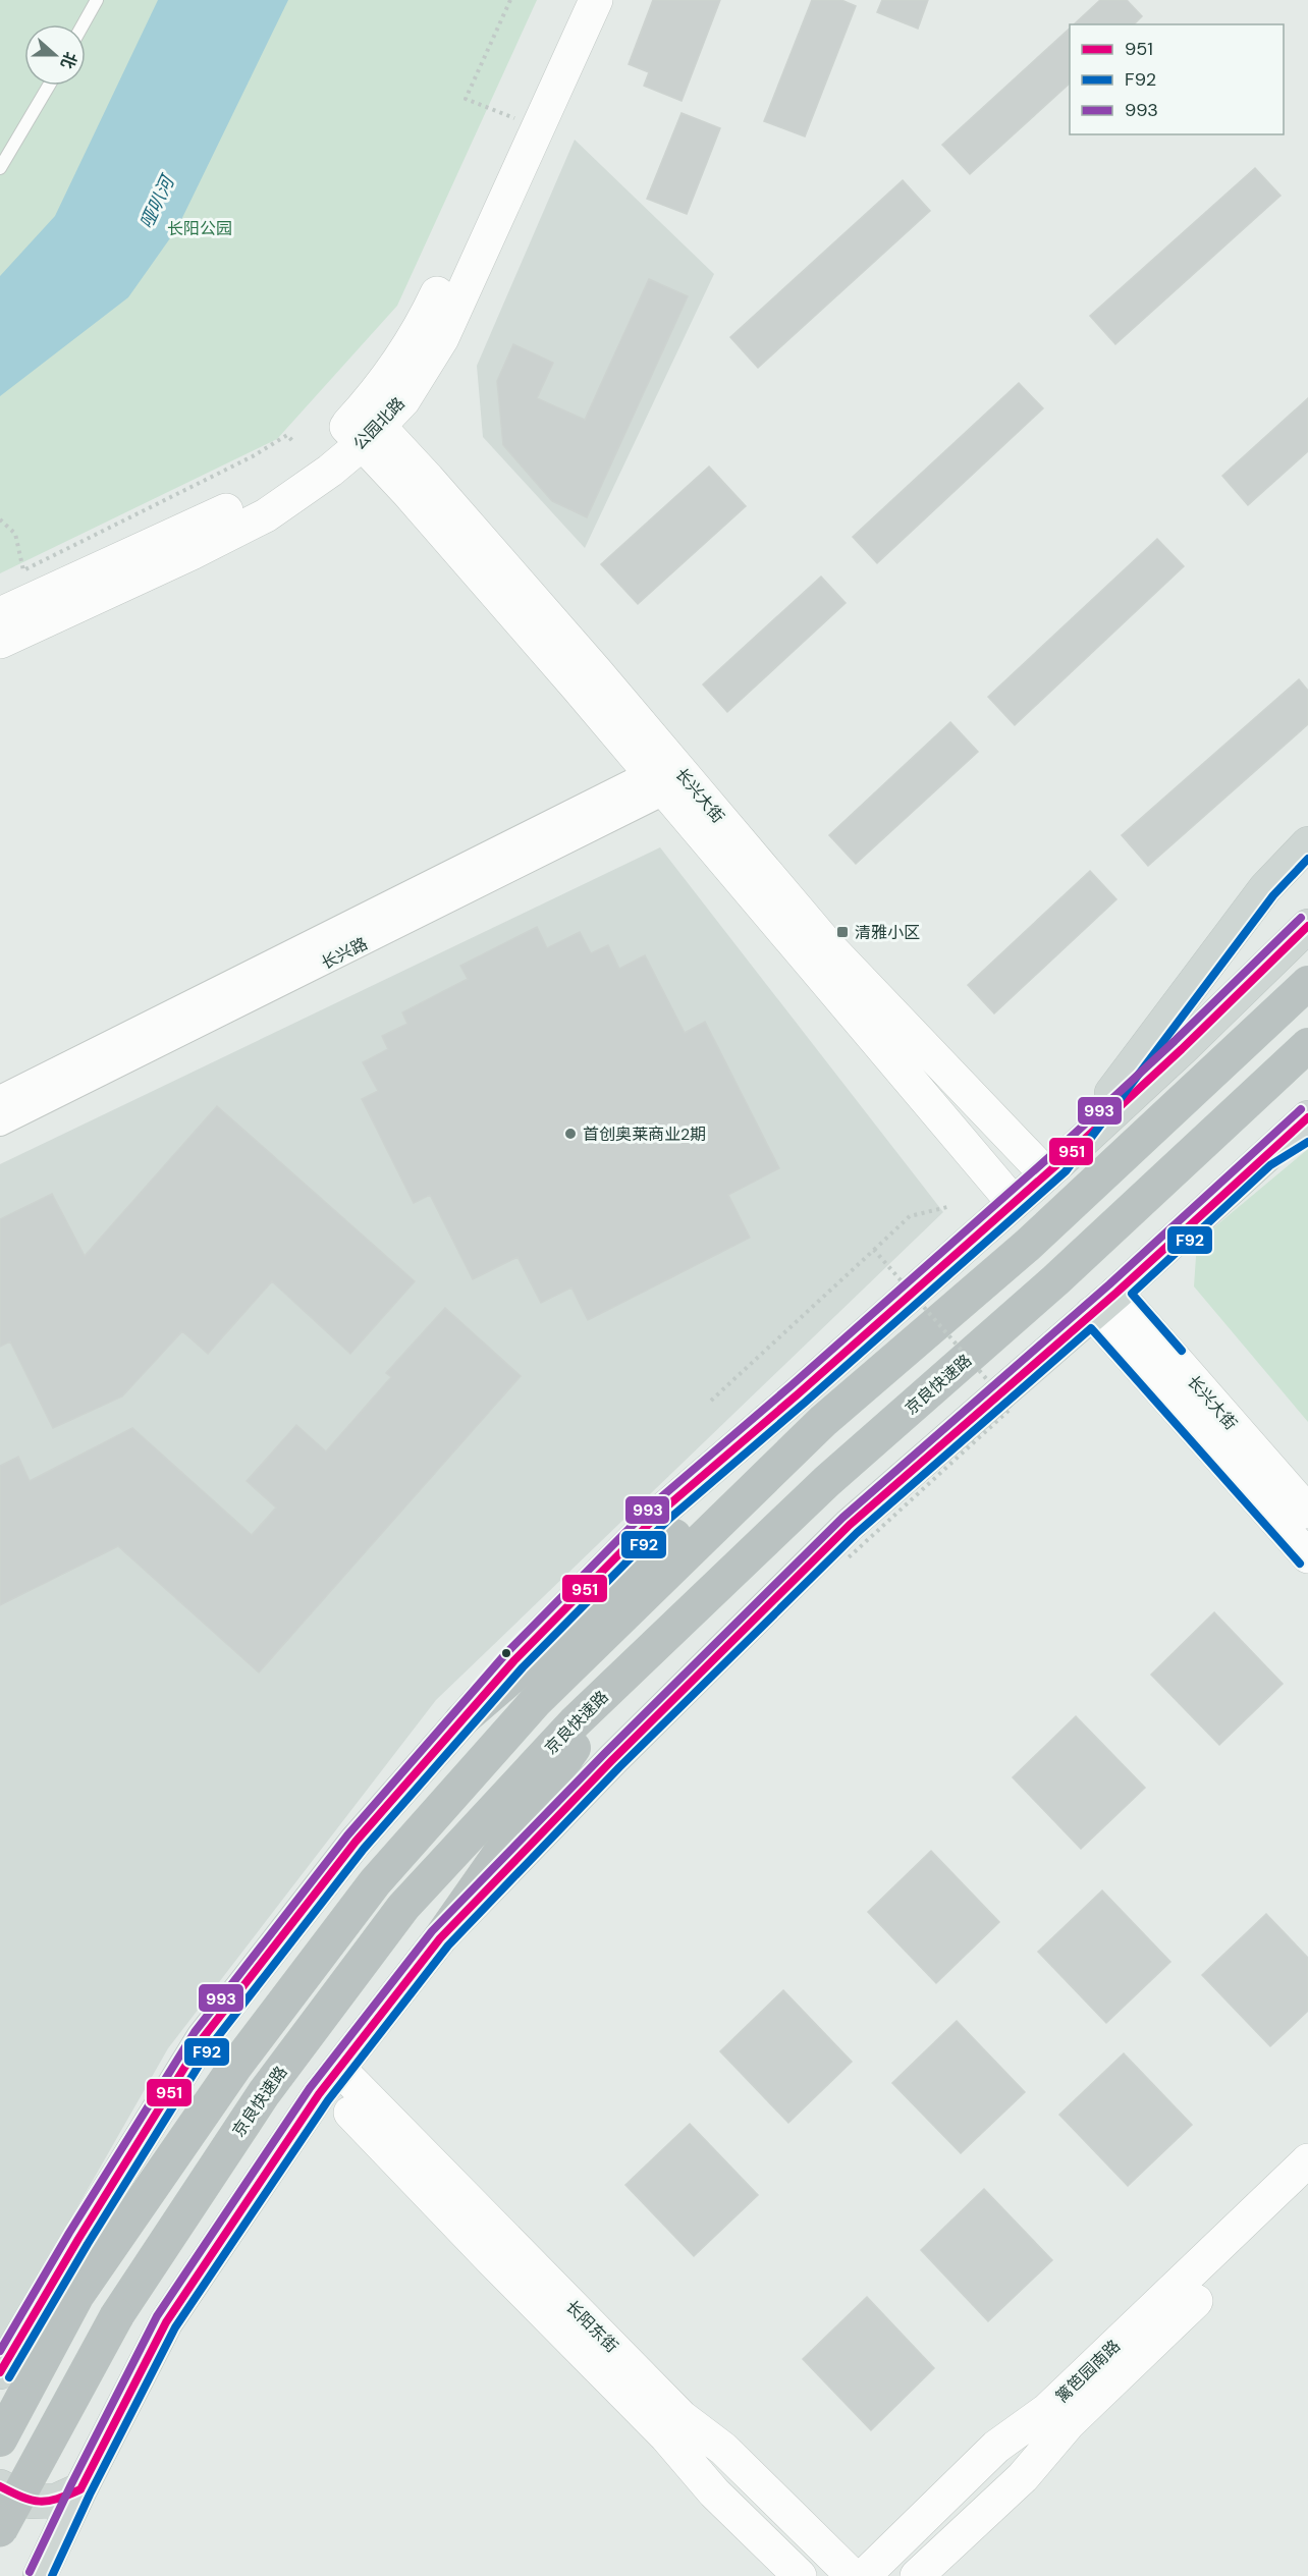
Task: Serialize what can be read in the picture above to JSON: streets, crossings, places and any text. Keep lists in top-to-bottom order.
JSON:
{
  "streets": {
    "highway": ["京良快速路"],
    "street": [
      "公园北路",
      "长兴大街",
      "长兴路",
      "长阳东街",
      "篱笆园南路"
    ]
  },
  "crossings": [
    ["公园北路", "长兴大街"],
    ["长兴大街", "长兴路"]
  ],
  "water": ["哑叭河"],
  "parks": ["长阳公园"],
  "places": {
    "transit": ["清雅小区"],
    "other": ["首创奥莱商业2期"]
  },
  "lines": ["transit line F92", "transit line 993", "transit line 951"],
  "legend": ["951", "F92", "993"],
  "north": "right"
}
